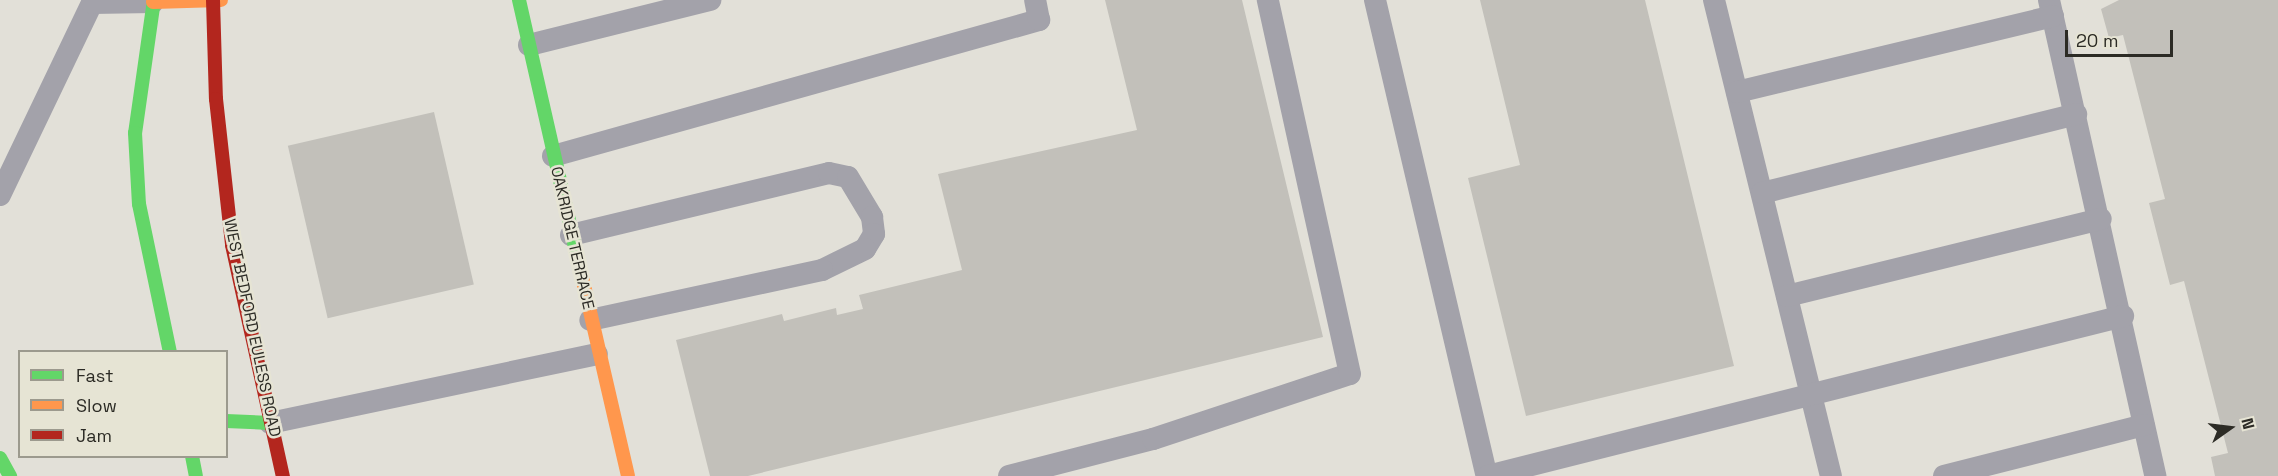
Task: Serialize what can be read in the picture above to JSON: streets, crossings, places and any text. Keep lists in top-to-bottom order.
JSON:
{
  "streets": {
    "main road": ["OAKRIDGE TERRACE", "WEST BEDFORD EULESS ROAD"]
  },
  "legend": ["Fast", "Slow", "Jam"],
  "scale_bar": "20 m",
  "north": "right"
}
